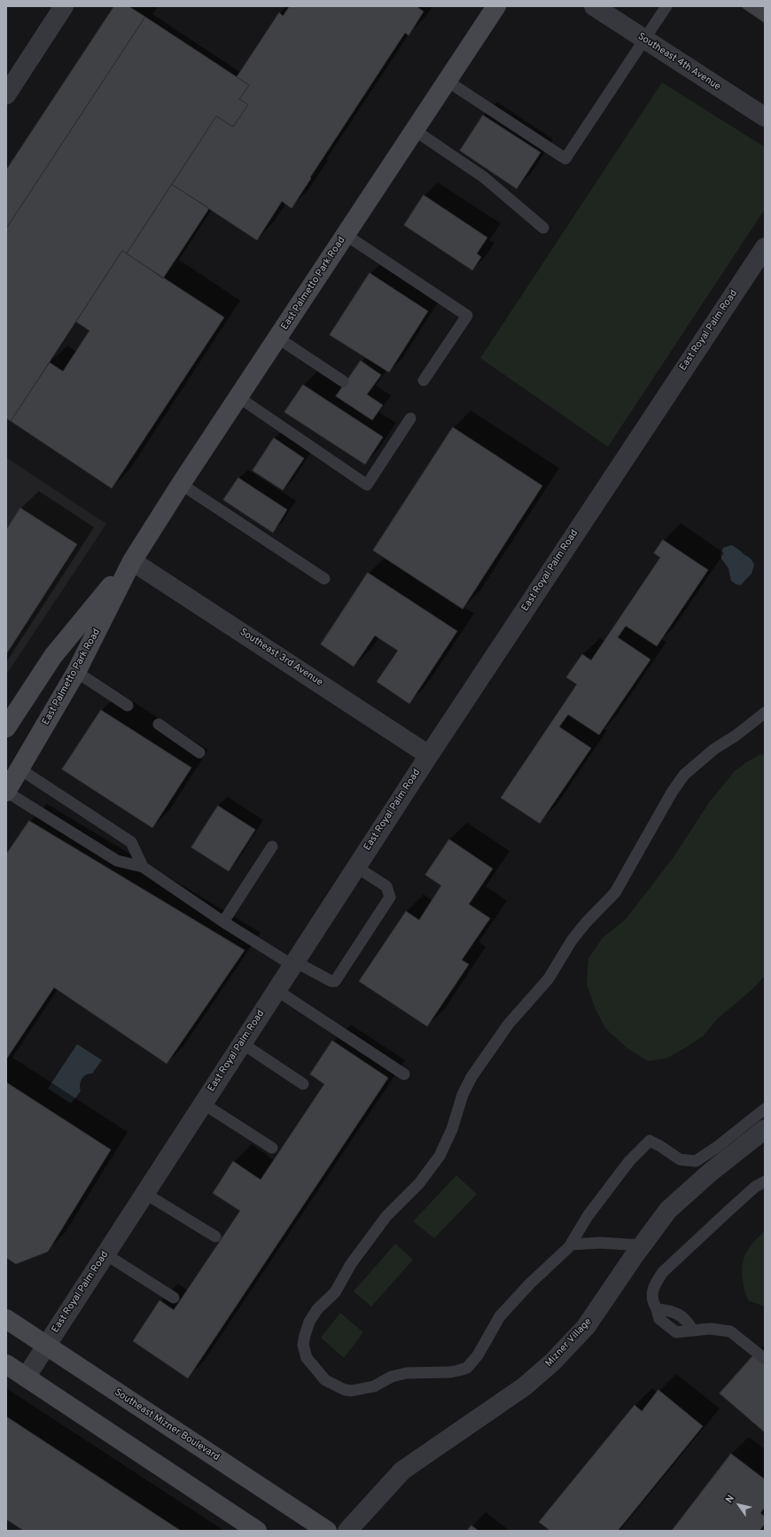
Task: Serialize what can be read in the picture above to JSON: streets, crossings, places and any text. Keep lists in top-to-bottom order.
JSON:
{
  "streets": {
    "main road": ["East Palmetto Park Road", "Southeast Mizner Boulevard"],
    "street": [
      "Southeast 4th Avenue",
      "East Royal Palm Road",
      "Southeast 3rd Avenue",
      "Mizner Village"
    ]
  },
  "crossings": [
    ["East Palmetto Park Road", "Southeast 3rd Avenue"],
    ["East Royal Palm Road", "Southeast 3rd Avenue"],
    ["East Royal Palm Road", "Southeast Mizner Boulevard"]
  ],
  "north": "top left"
}
